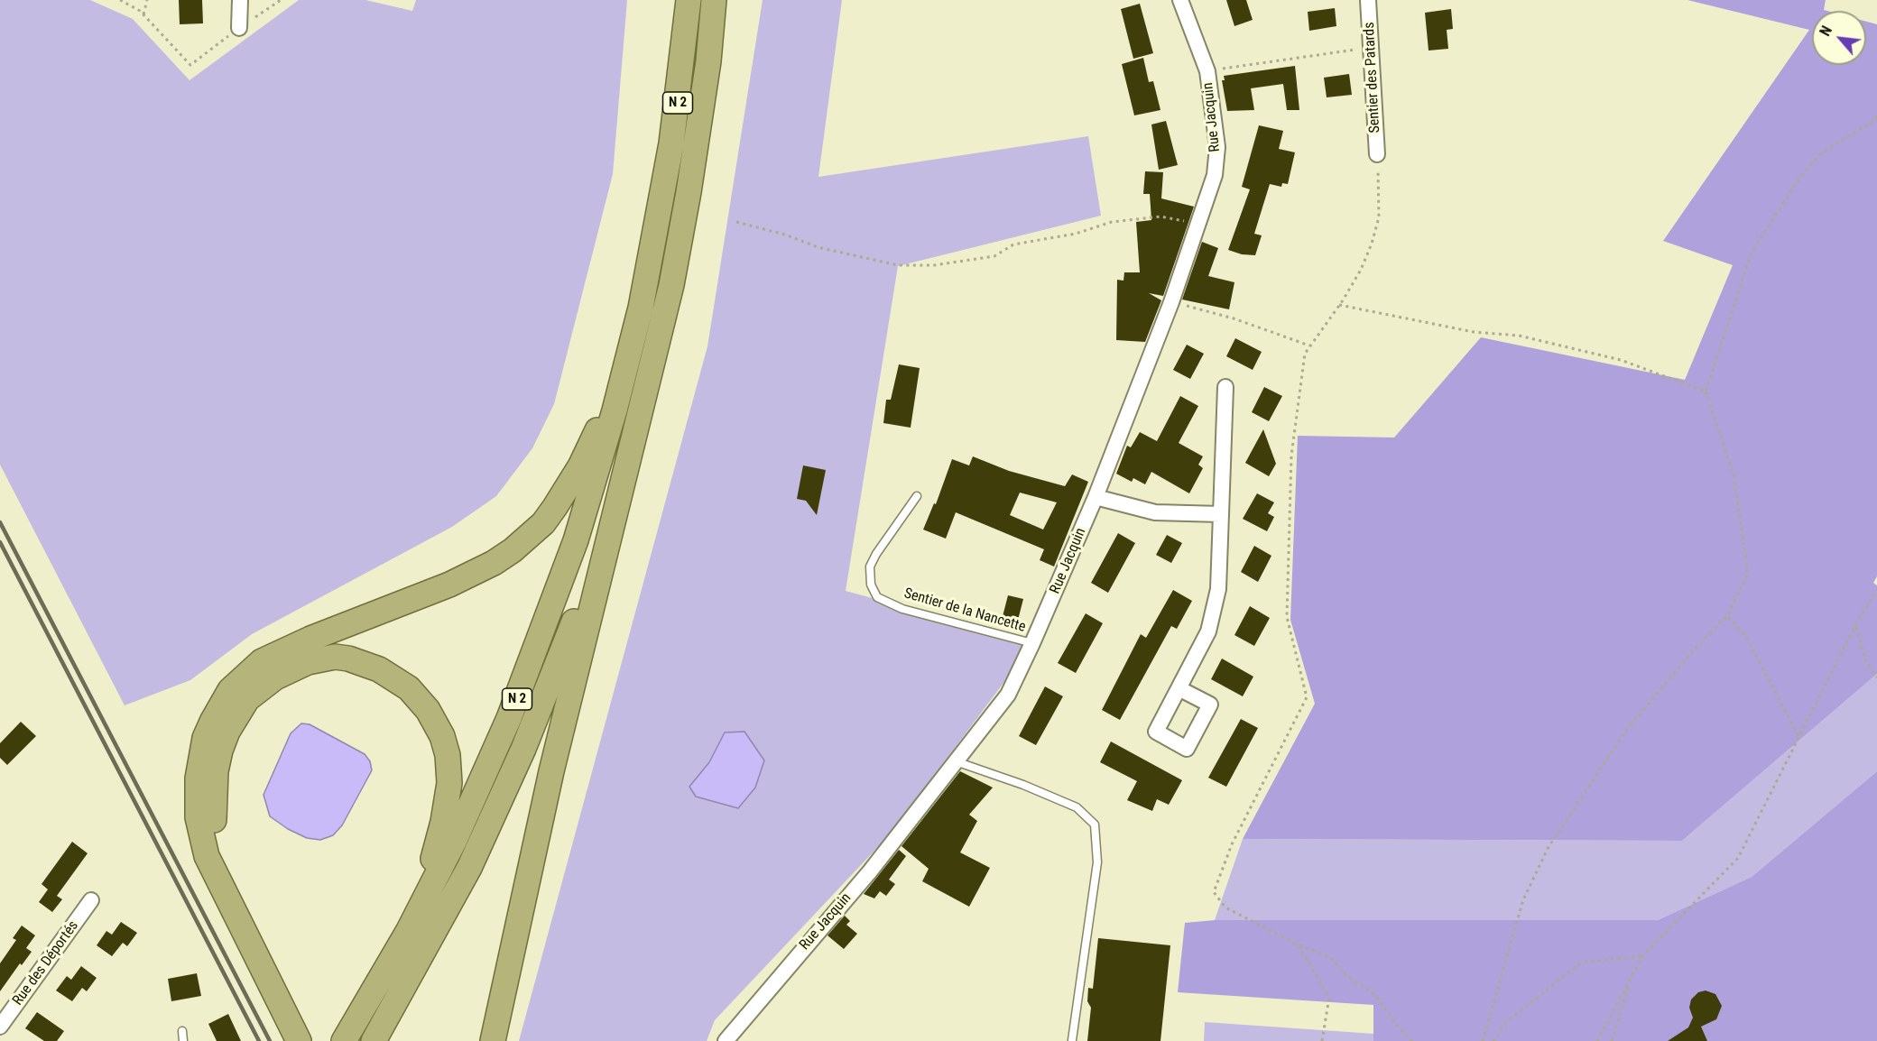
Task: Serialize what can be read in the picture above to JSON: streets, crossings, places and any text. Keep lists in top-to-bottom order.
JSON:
{
  "streets": {
    "highway": ["N 2"],
    "street": ["Sentier des Patards", "Rue Jacquin", "Rue des Déportés"],
    "lane": ["Sentier de la Nancette"]
  },
  "crossings": [
    ["Rue Jacquin", "Sentier de la Nancette"]
  ],
  "north": "top left"
}
